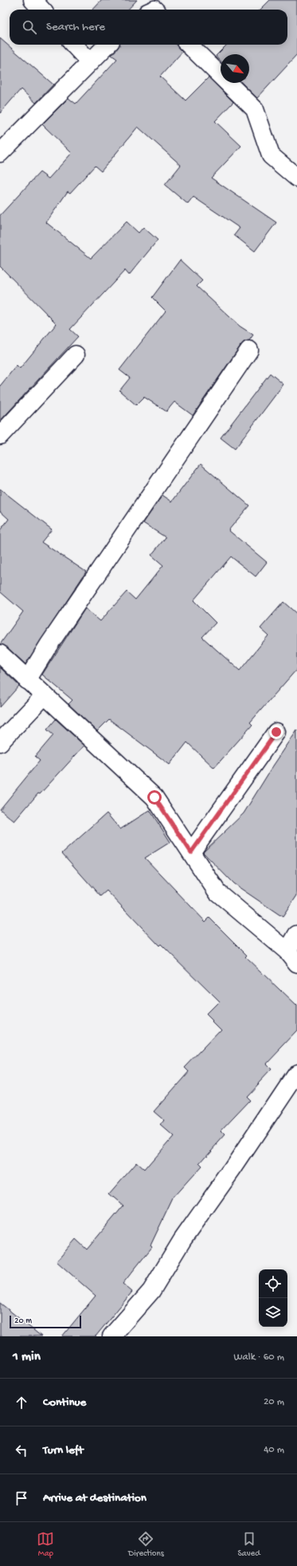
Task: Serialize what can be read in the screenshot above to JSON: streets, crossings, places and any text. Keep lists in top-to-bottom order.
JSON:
{
  "scale_bar": "20 m",
  "north": "bottom right",
  "page": {
    "search": "Search here",
    "scale": "20 m",
    "heading": ["1 min", "Walk · 60 m"],
    "list": [
      ["Continue", "20 m"],
      ["Turn left", "40 m"],
      "Arrive at destination"
    ],
    "nav": ["Map", "Directions", "Saved"]
  }
}
